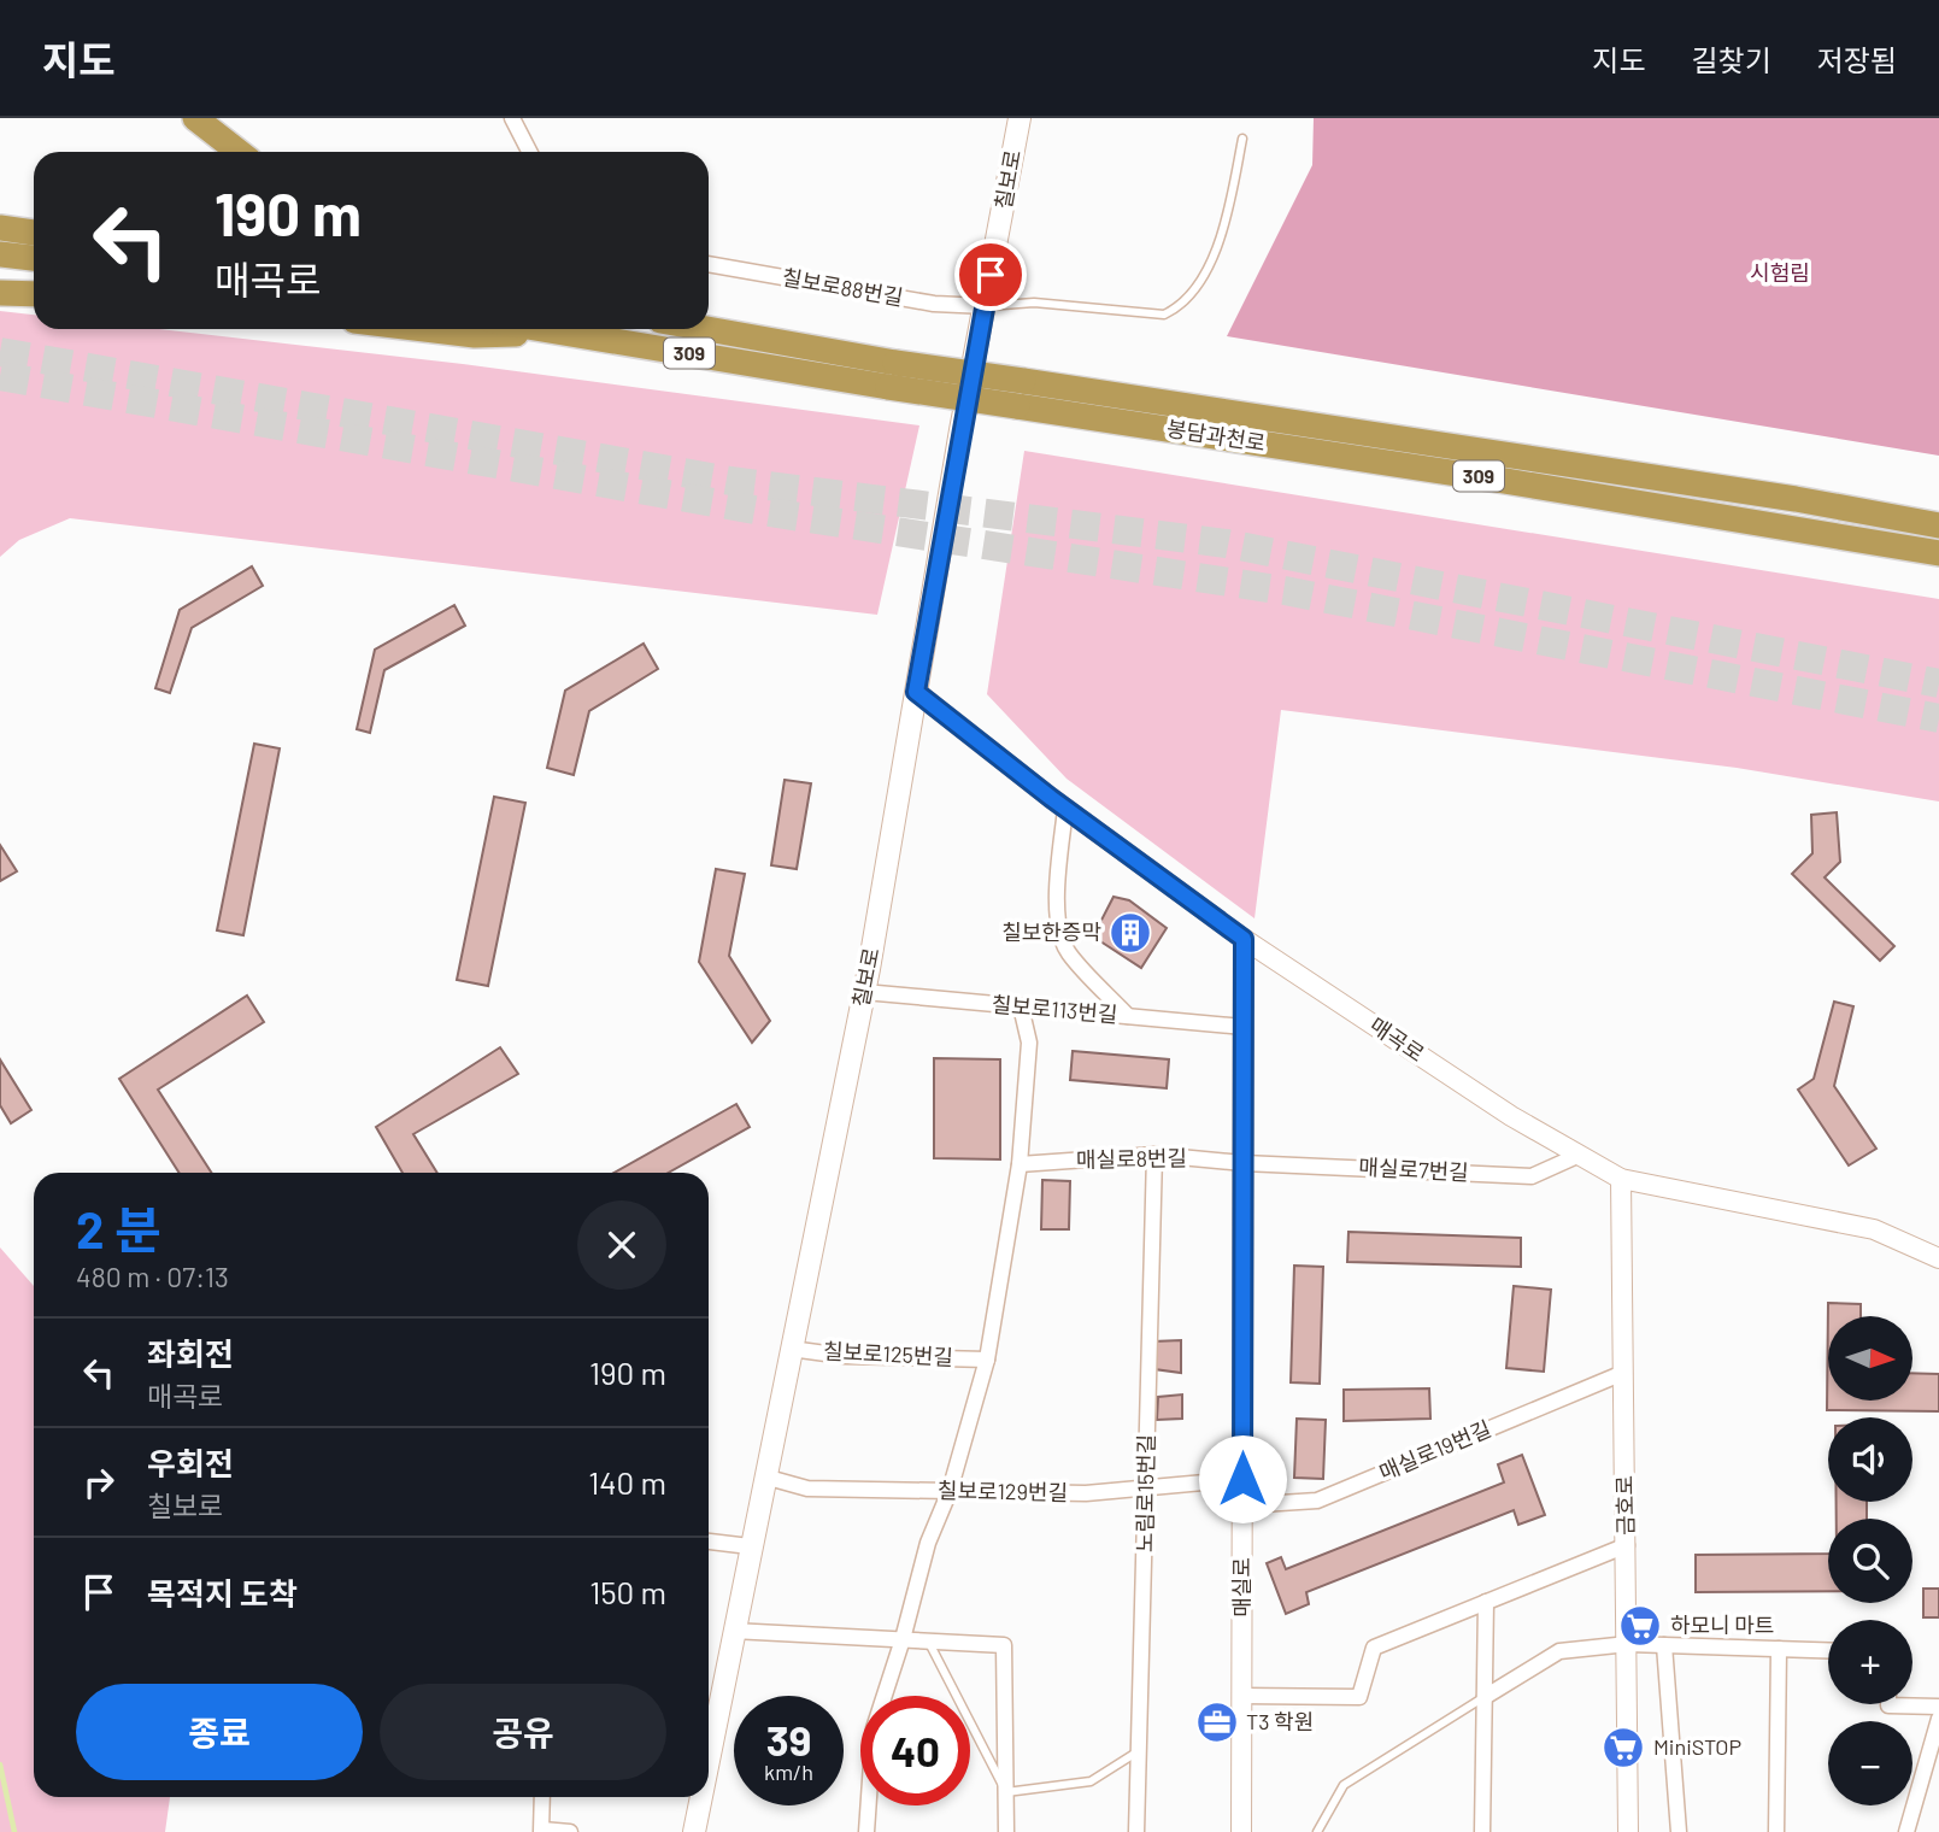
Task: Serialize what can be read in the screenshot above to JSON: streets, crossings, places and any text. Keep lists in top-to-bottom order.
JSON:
{
  "streets": {
    "highway": ["309", "봉담과천로"],
    "main road": ["칠보로"],
    "street": [
      "칠보로88번길",
      "칠보로113번길",
      "매곡로",
      "매실로8번길",
      "매실로7번길",
      "칠보로125번길",
      "매실로19번길",
      "칠보로129번길",
      "노림로15번길",
      "금호로",
      "매실로"
    ]
  },
  "crossings": [
    ["칠보로", "칠보로88번길"],
    ["칠보로", "칠보로113번길"],
    ["칠보로", "매곡로"],
    ["칠보로", "칠보로125번길"],
    ["칠보로", "칠보로129번길"],
    ["칠보로113번길", "매실로"],
    ["매곡로", "매실로7번길"],
    ["매곡로", "금호로"],
    ["매곡로", "매실로"],
    ["매실로8번길", "매실로7번길"],
    ["매실로8번길", "노림로15번길"],
    ["매실로8번길", "매실로"],
    ["매실로7번길", "매실로"],
    ["매실로19번길", "금호로"],
    ["매실로19번길", "매실로"],
    ["칠보로129번길", "노림로15번길"],
    ["칠보로129번길", "매실로"]
  ],
  "parks": ["시험림"],
  "places": {
    "building": ["칠보한증막"],
    "supermarket": ["하모니 마트", "MiniSTOP"],
    "office": ["T3 학원"]
  },
  "north": "right",
  "page": {
    "header": "지도",
    "nav": ["지도", "길찾기", "저장됨"],
    "turn": ["190 m", "매곡로"],
    "heading": ["2 분", "480 m · 07:13"],
    "map_buttons": ["+", "−"],
    "list": [
      {
        "name": "좌회전",
        "note": "매곡로",
        "value": "190 m"
      },
      {
        "name": "우회전",
        "note": "칠보로",
        "value": "140 m"
      },
      {
        "name": "목적지 도착",
        "value": "150 m"
      }
    ],
    "buttons": ["종료", "공유"],
    "speed": "39 km/h",
    "limit": "40"
  }
}
